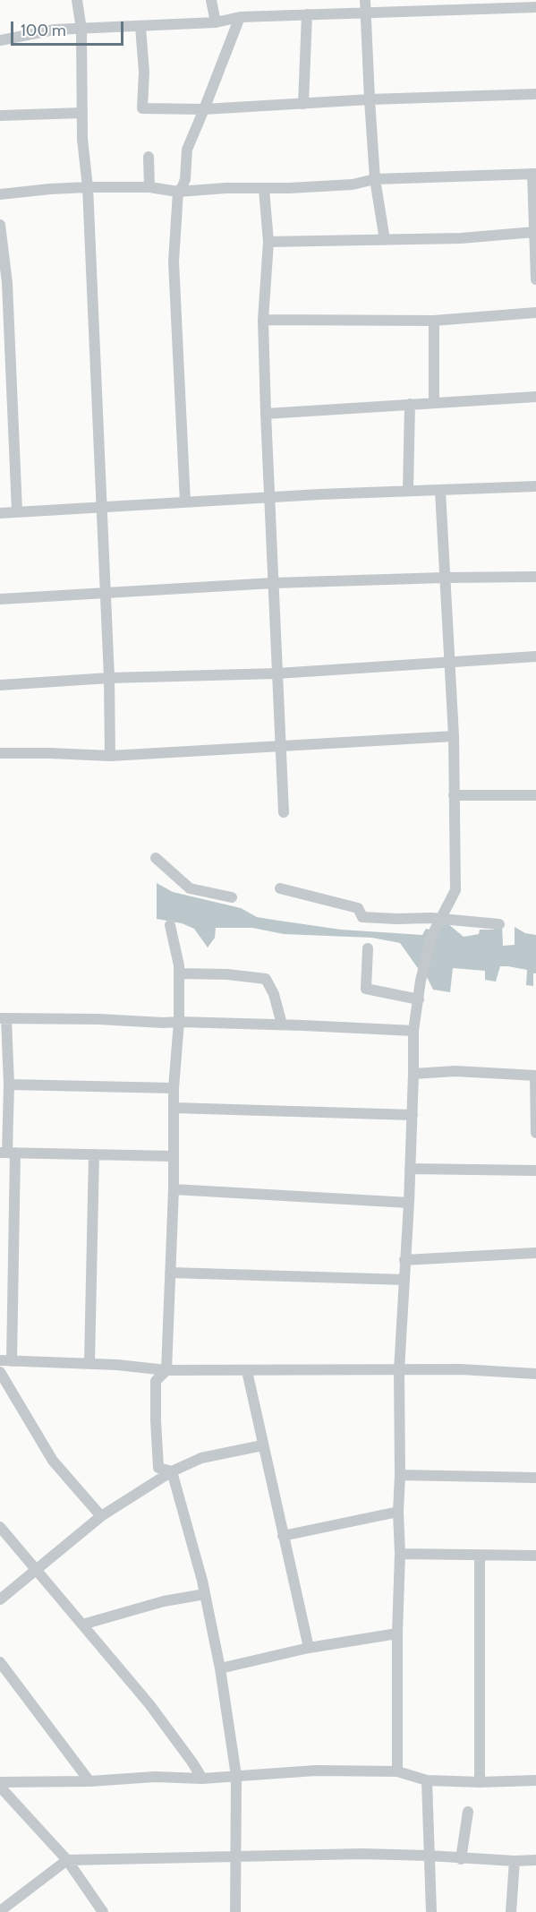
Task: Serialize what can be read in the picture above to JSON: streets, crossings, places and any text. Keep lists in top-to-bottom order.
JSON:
{
  "scale_bar": "100 m"
}
